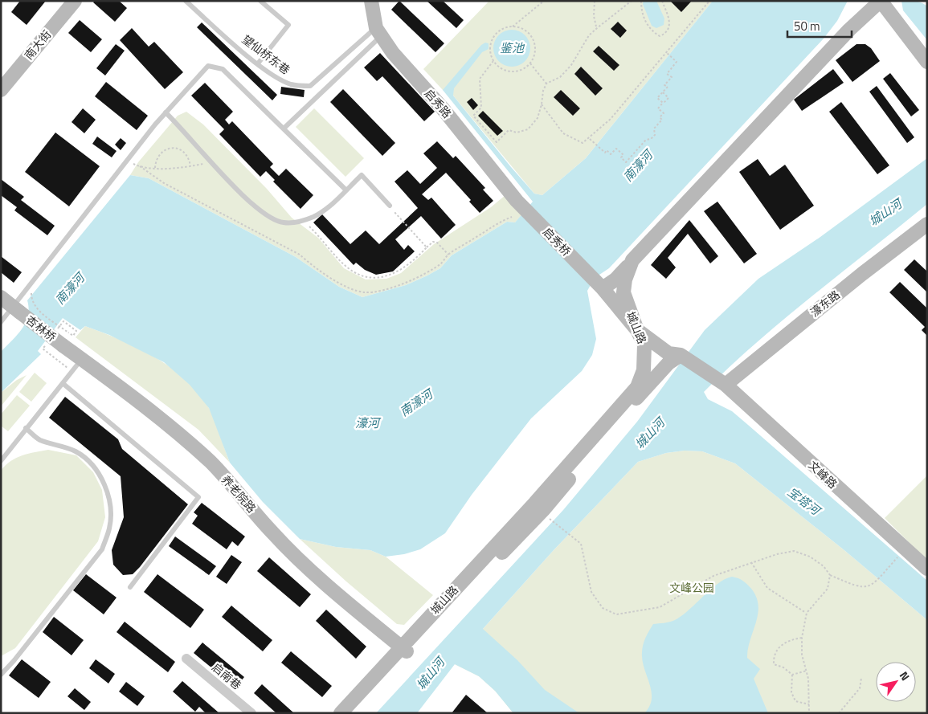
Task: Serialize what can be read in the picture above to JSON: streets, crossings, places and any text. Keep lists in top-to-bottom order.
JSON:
{
  "streets": {
    "main road": [
      "南大街",
      "启秀路",
      "启秀桥",
      "濠东路",
      "城山路",
      "杏林桥",
      "文峰路",
      "养老院路"
    ],
    "street": ["启南巷"],
    "lane": ["望仙桥东巷"]
  },
  "crossings": [
    ["望仙桥东巷", "启秀路"],
    ["启秀路", "启秀桥"],
    ["濠东路", "文峰路"],
    ["城山路", "文峰路"],
    ["城山路", "养老院路"],
    ["杏林桥", "养老院路"]
  ],
  "water": [
    "鉴池",
    "南濠河",
    "城山河",
    "濠河",
    "宝塔河"
  ],
  "parks": ["文峰公园"],
  "scale_bar": "50 m",
  "north": "top right"
}
